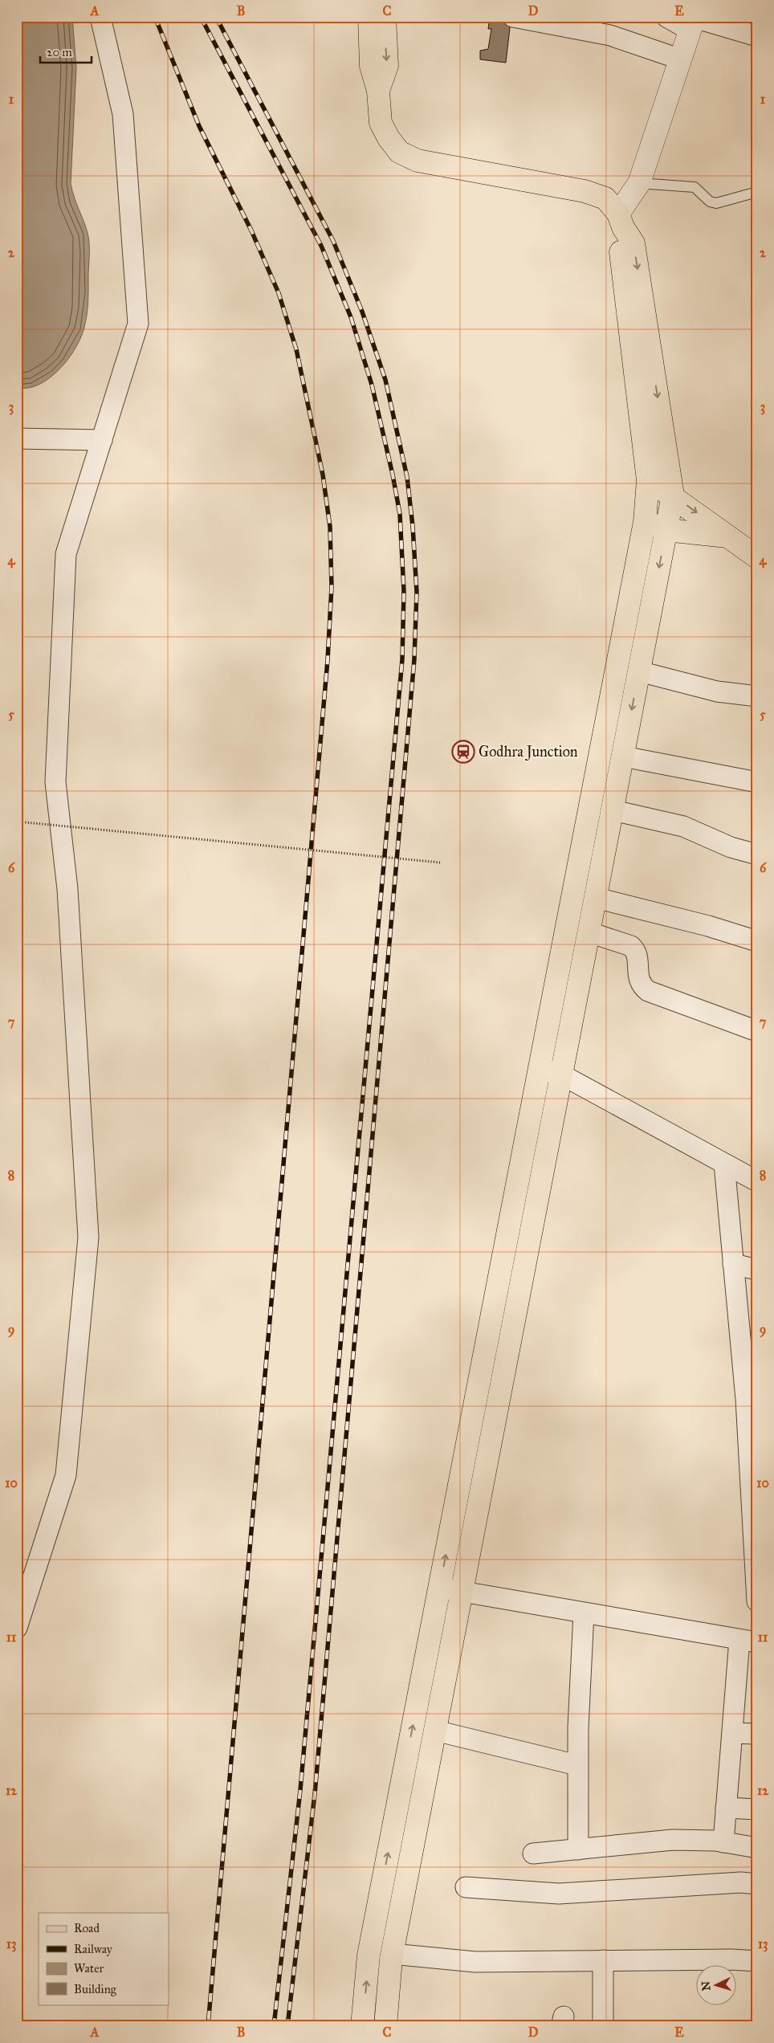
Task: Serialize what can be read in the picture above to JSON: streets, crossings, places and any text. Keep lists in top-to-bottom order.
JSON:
{
  "places": {
    "station": ["Godhra Junction"]
  },
  "legend": [
    "Road",
    "Railway",
    "Water",
    "Building"
  ],
  "scale_bar": "20 m",
  "north": "left",
  "grid": {
    "columns": [
      "A",
      "B",
      "C",
      "D",
      "E"
    ],
    "rows": [
      "1",
      "2",
      "3",
      "4",
      "5",
      "6",
      "7",
      "8",
      "9",
      "10",
      "11",
      "12",
      "13"
    ]
  }
}
